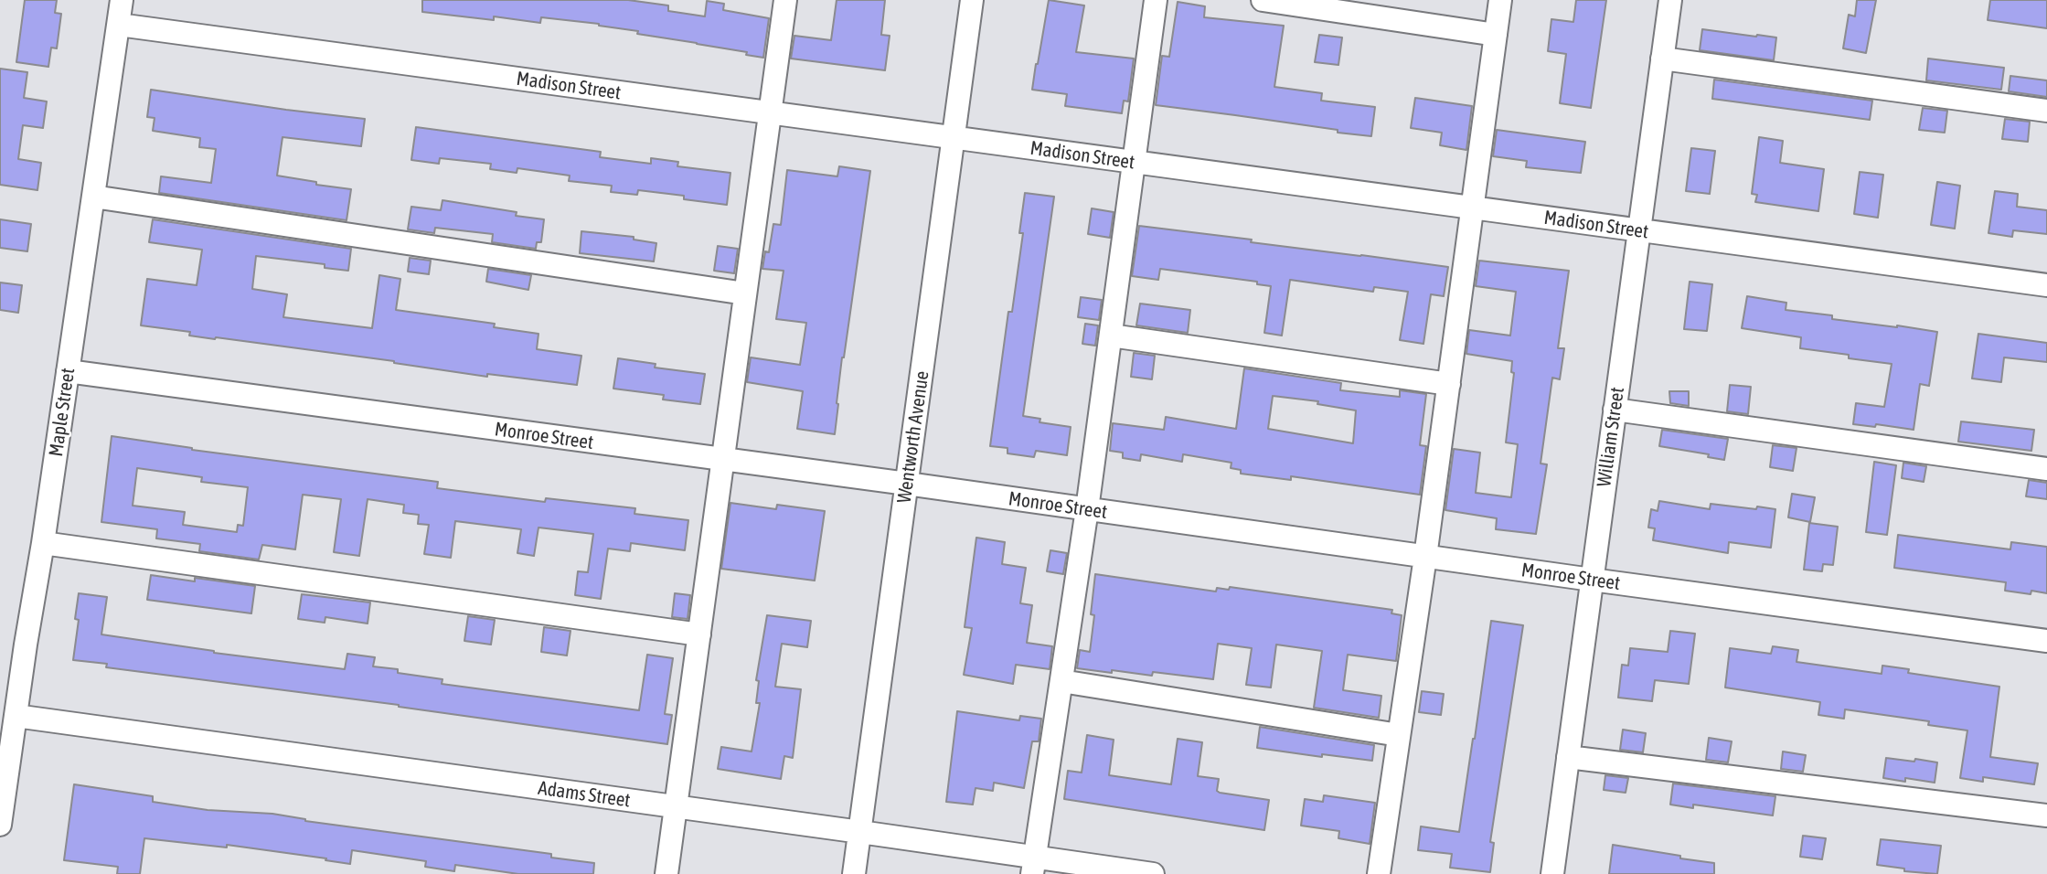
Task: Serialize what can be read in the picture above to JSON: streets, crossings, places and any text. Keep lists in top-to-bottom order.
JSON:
{
  "streets": {
    "street": [
      "Madison Street",
      "Maple Street",
      "Monroe Street",
      "Wentworth Avenue",
      "William Street",
      "Adams Street"
    ]
  },
  "crossings": [
    ["Madison Street", "Maple Street"],
    ["Madison Street", "Wentworth Avenue"],
    ["Madison Street", "William Street"],
    ["Maple Street", "Monroe Street"],
    ["Maple Street", "Adams Street"],
    ["Monroe Street", "Wentworth Avenue"],
    ["Monroe Street", "William Street"],
    ["Wentworth Avenue", "Adams Street"]
  ]
}
